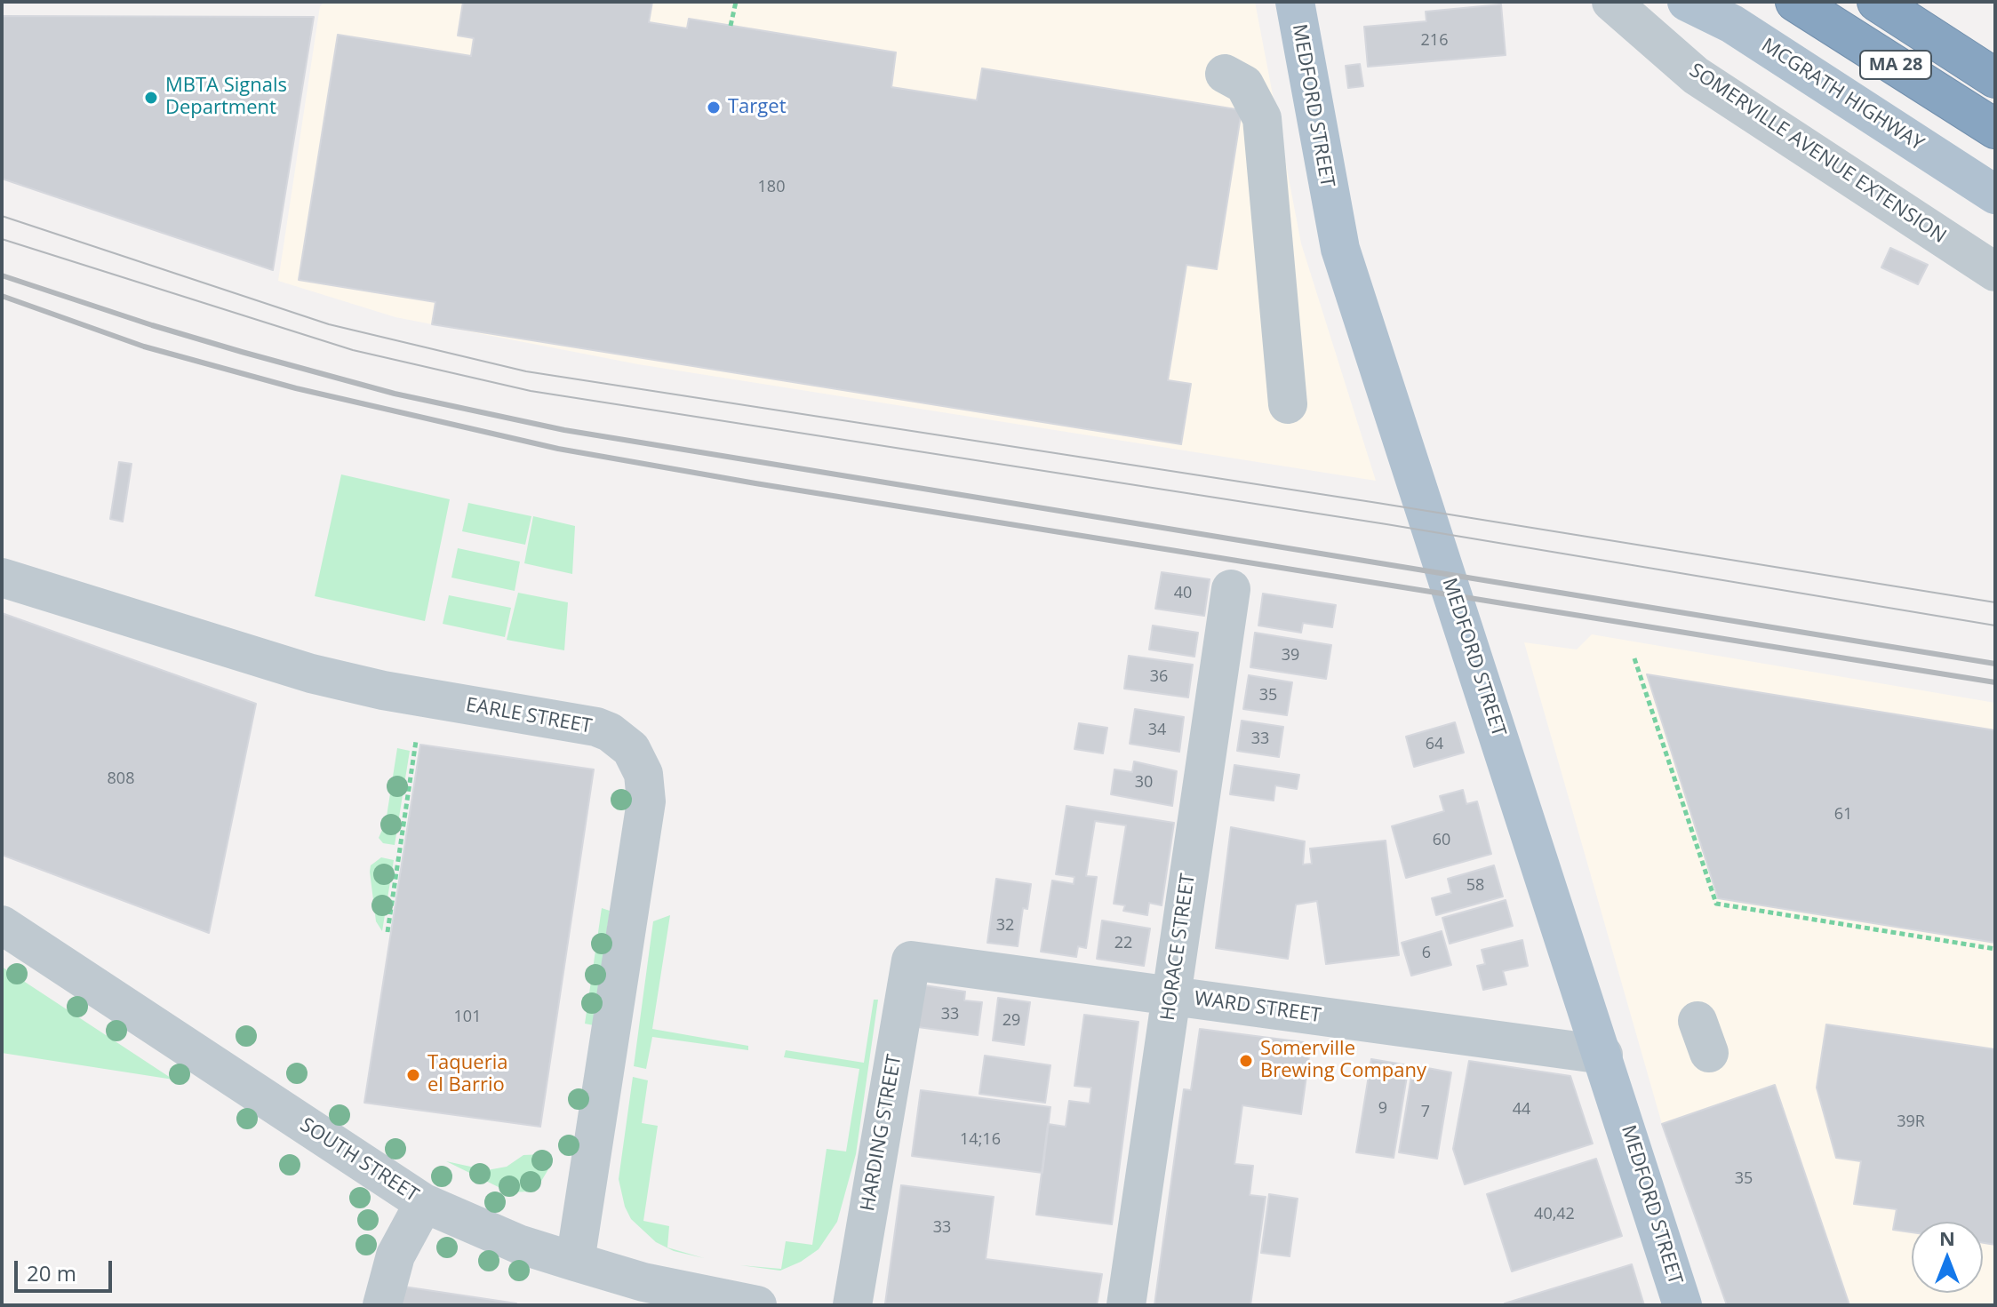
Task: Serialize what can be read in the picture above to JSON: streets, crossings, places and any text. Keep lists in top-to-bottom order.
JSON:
{
  "streets": {
    "highway": ["MA 28"],
    "main road": ["MCGRATH HIGHWAY", "MEDFORD STREET"],
    "street": [
      "SOMERVILLE AVENUE EXTENSION",
      "EARLE STREET",
      "HORACE STREET",
      "WARD STREET",
      "HARDING STREET",
      "SOUTH STREET"
    ]
  },
  "crossings": [
    ["MEDFORD STREET", "WARD STREET"],
    ["EARLE STREET", "SOUTH STREET"],
    ["HORACE STREET", "WARD STREET"],
    ["WARD STREET", "HARDING STREET"]
  ],
  "places": [
    "MBTA Signals Department",
    "Target",
    "Somerville Brewing Company",
    "Taqueria el Barrio"
  ],
  "house_numbers": [
    "216",
    "180",
    "40",
    "39",
    "36",
    "35",
    "34",
    "33",
    "64",
    "808",
    "30",
    "61",
    "60",
    "58",
    "32",
    "22",
    "6",
    "33",
    "101",
    "29",
    "9",
    "44",
    "7",
    "39R",
    "14;16",
    "35",
    "40,42",
    "33"
  ],
  "scale_bar": "20 m",
  "north": "top"
}
